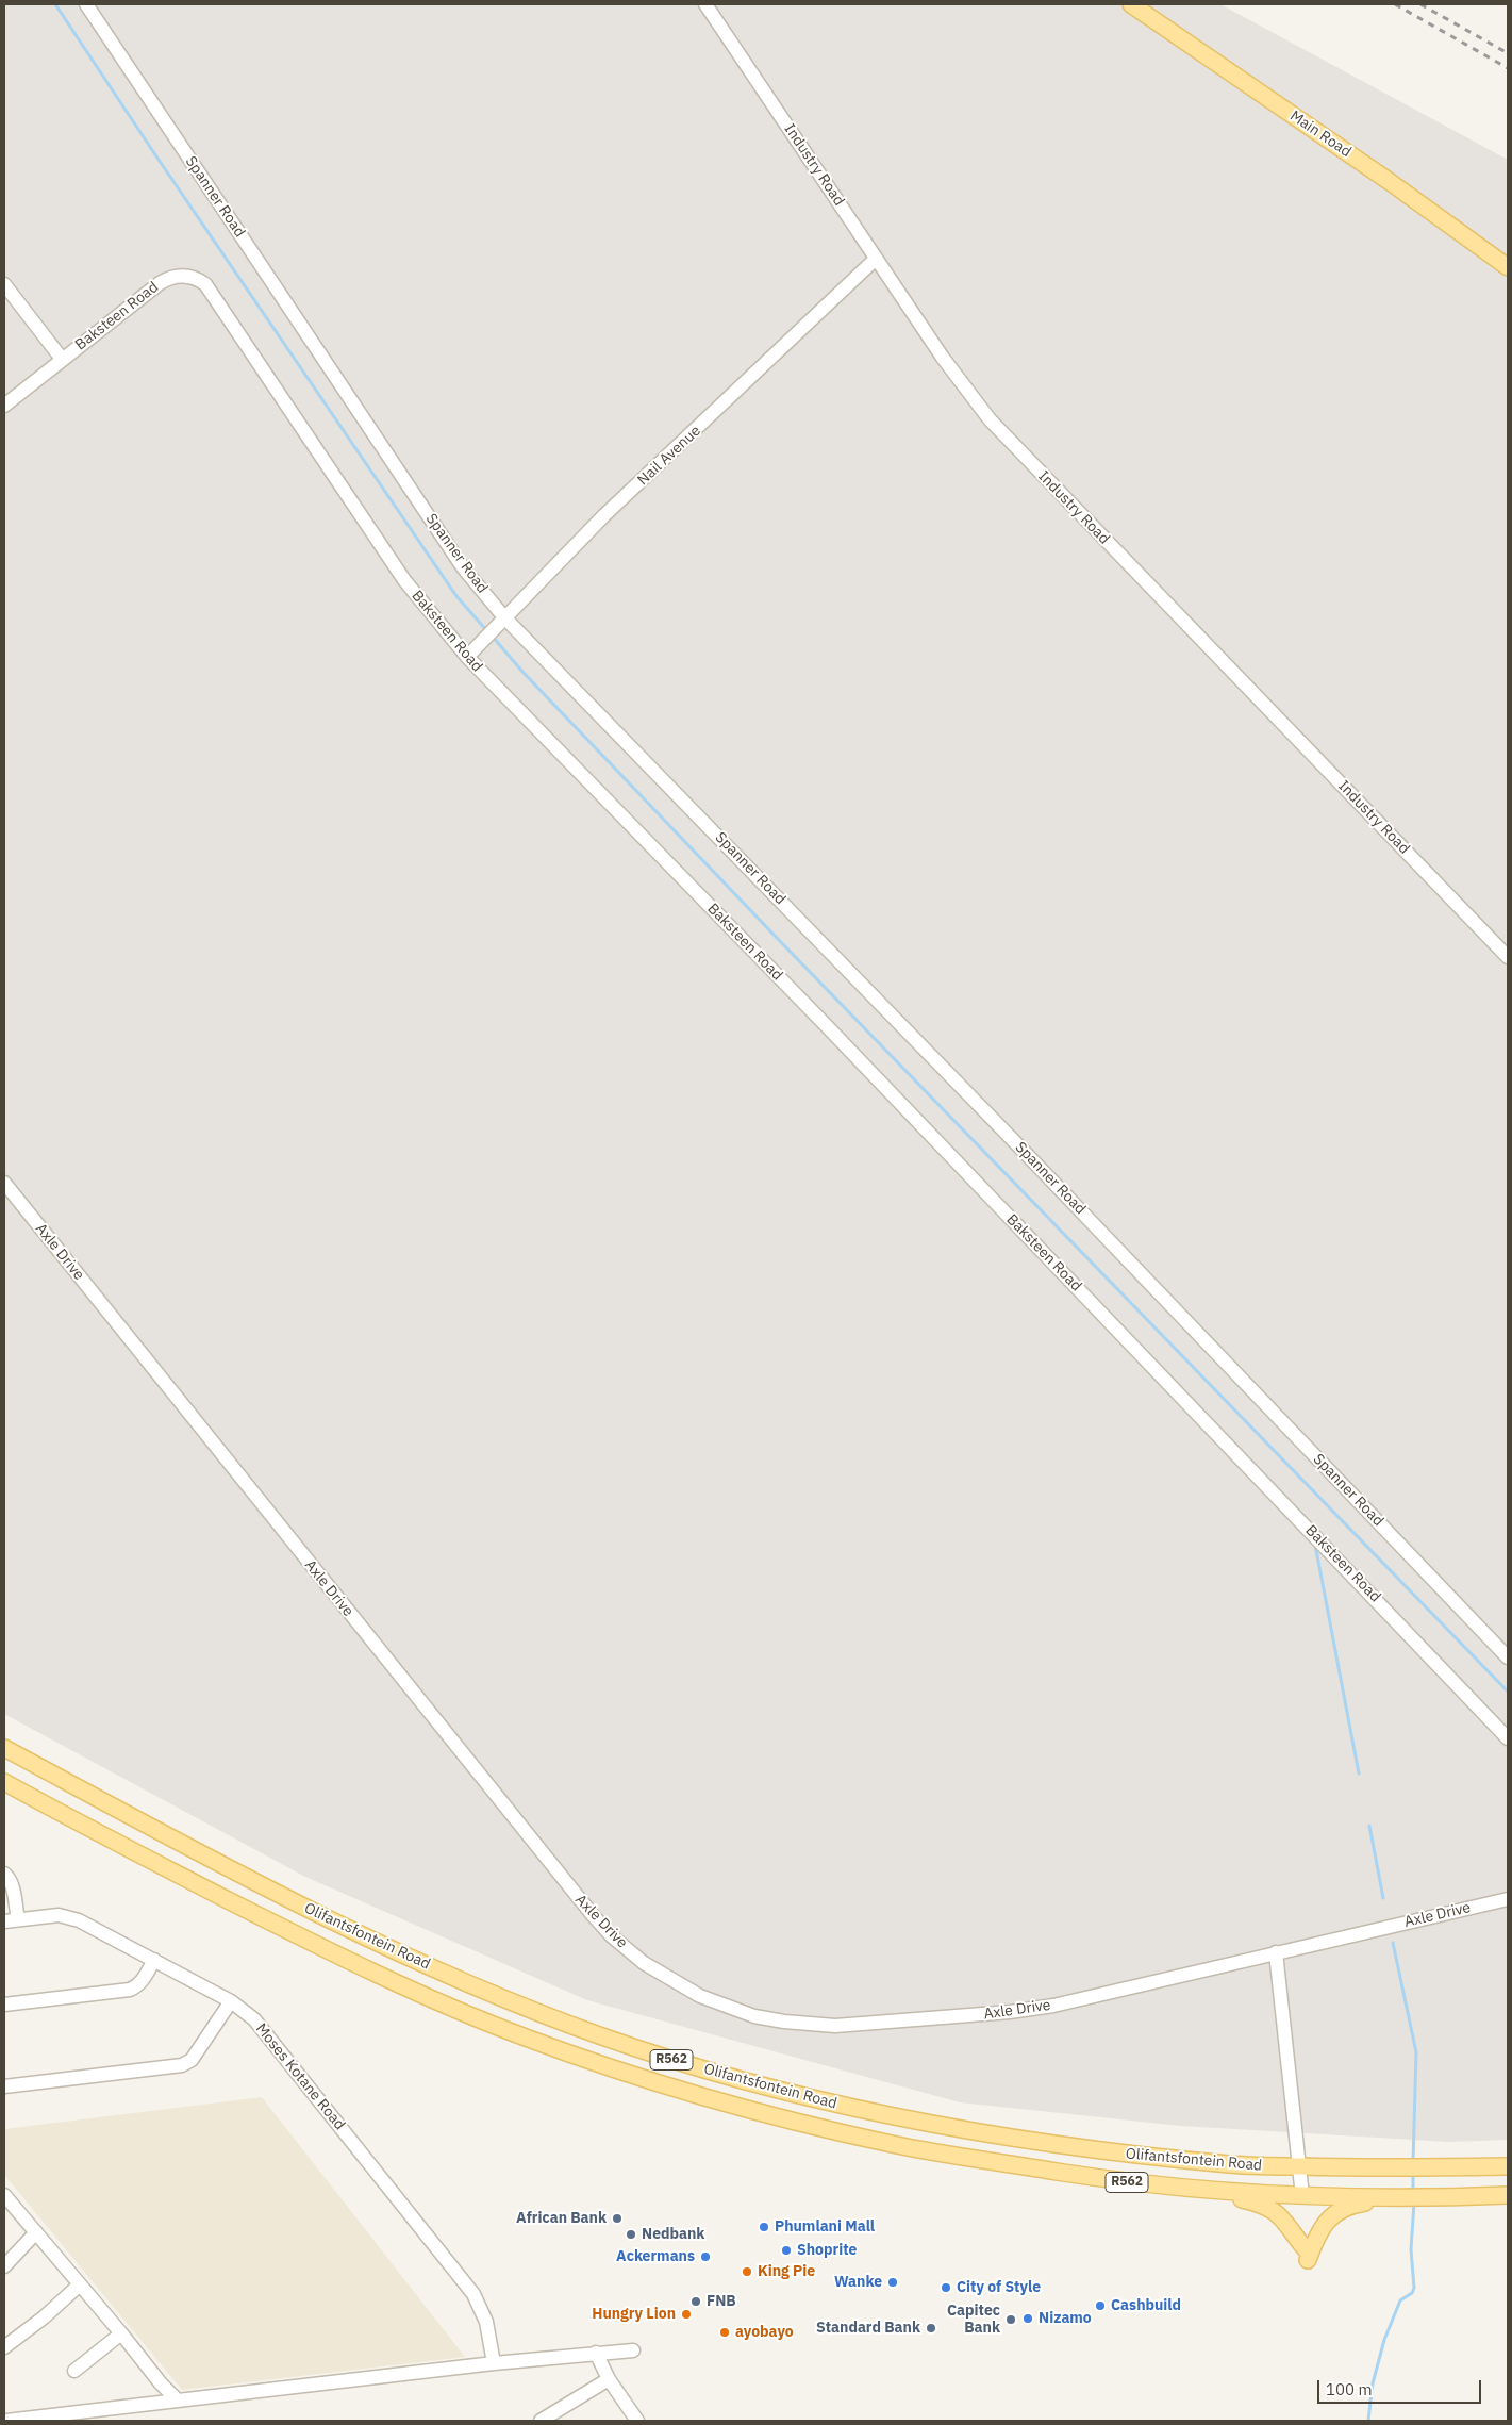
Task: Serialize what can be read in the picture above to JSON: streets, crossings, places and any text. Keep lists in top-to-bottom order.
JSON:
{
  "streets": {
    "main road": ["Main Road", "Olifantsfontein Road", "R562"],
    "street": [
      "Industry Road",
      "Spanner Road",
      "Baksteen Road",
      "Nail Avenue",
      "Axle Drive",
      "Moses Kotane Road"
    ]
  },
  "crossings": [
    ["Industry Road", "Nail Avenue"],
    ["Spanner Road", "Nail Avenue"],
    ["Baksteen Road", "Nail Avenue"]
  ],
  "places": [
    "African Bank",
    "Phumlani Mall",
    "Nedbank",
    "Shoprite",
    "Ackermans",
    "King Pie",
    "Wanke",
    "City of Style",
    "FNB",
    "Cashbuild",
    "Hungry Lion",
    "Nizamo",
    "Capitec Bank",
    "Standard Bank",
    "ayobayo"
  ],
  "scale_bar": "100 m"
}
